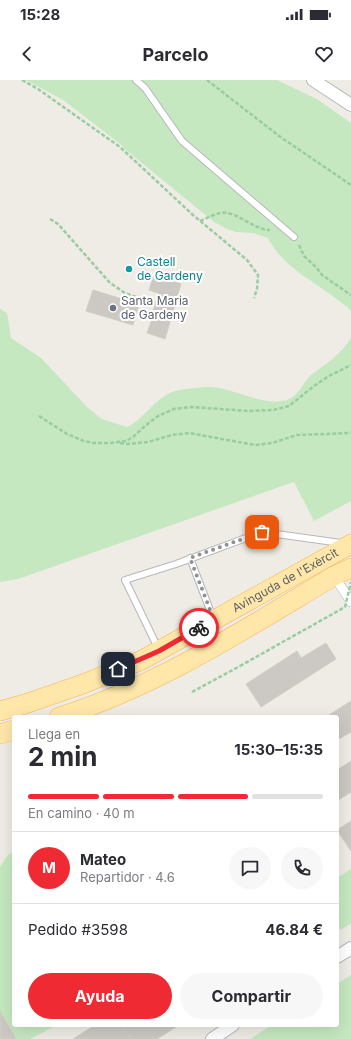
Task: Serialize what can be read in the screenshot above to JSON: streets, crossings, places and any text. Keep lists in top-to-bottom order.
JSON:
{
  "streets": {
    "main road": ["Avinguda de l'Exèrcit"]
  },
  "places": ["Castell de Gardeny", "Santa Maria de Gardeny"],
  "page": {
    "status": "15:28",
    "header": "Parcelo",
    "heading": ["2 min", "Llega en", "15:30–15:35"],
    "panel": [
      "Mateo",
      "Repartidor · 4.6",
      "Pedido #3598",
      "46.84 €"
    ],
    "bar": "En camino · 40 m",
    "round": "M",
    "buttons": ["Ayuda", "Compartir"]
  }
}
